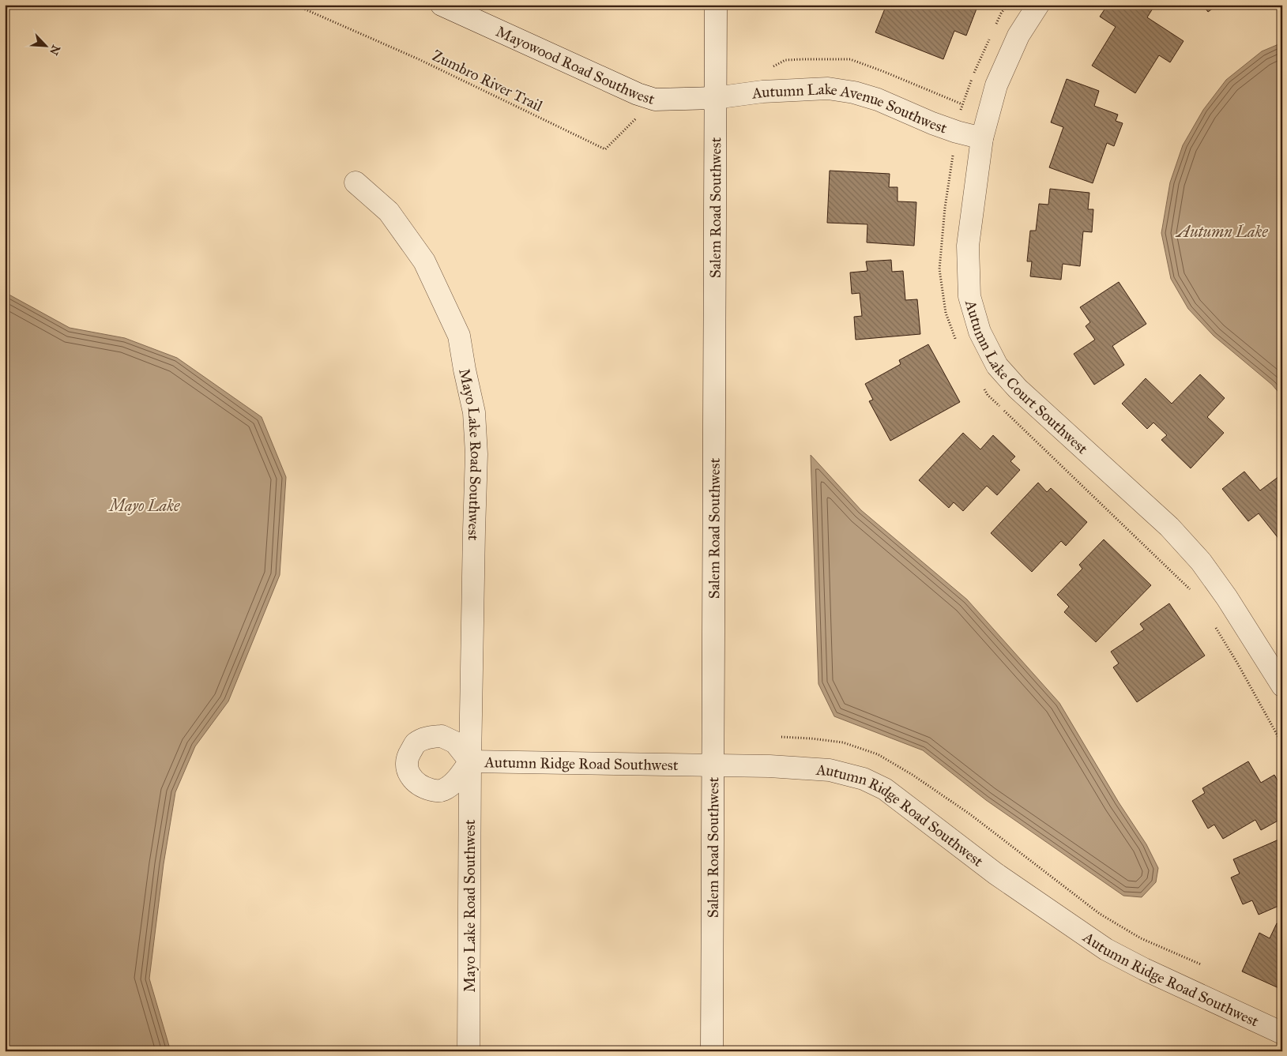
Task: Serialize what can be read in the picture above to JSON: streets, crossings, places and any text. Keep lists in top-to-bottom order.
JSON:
{
  "streets": {
    "street": [
      "Mayowood Road Southwest",
      "Autumn Lake Avenue Southwest",
      "Salem Road Southwest",
      "Autumn Lake Court Southwest",
      "Mayo Lake Road Southwest",
      "Autumn Ridge Road Southwest"
    ],
    "path": ["Zumbro River Trail"]
  },
  "crossings": [
    ["Mayowood Road Southwest", "Zumbro River Trail"],
    ["Mayowood Road Southwest", "Autumn Lake Avenue Southwest"],
    ["Mayowood Road Southwest", "Salem Road Southwest"],
    ["Autumn Lake Avenue Southwest", "Salem Road Southwest"],
    ["Autumn Lake Avenue Southwest", "Autumn Lake Court Southwest"],
    ["Salem Road Southwest", "Autumn Ridge Road Southwest"],
    ["Mayo Lake Road Southwest", "Autumn Ridge Road Southwest"]
  ],
  "water": ["Autumn Lake", "Mayo Lake"],
  "north": "bottom right"
}
